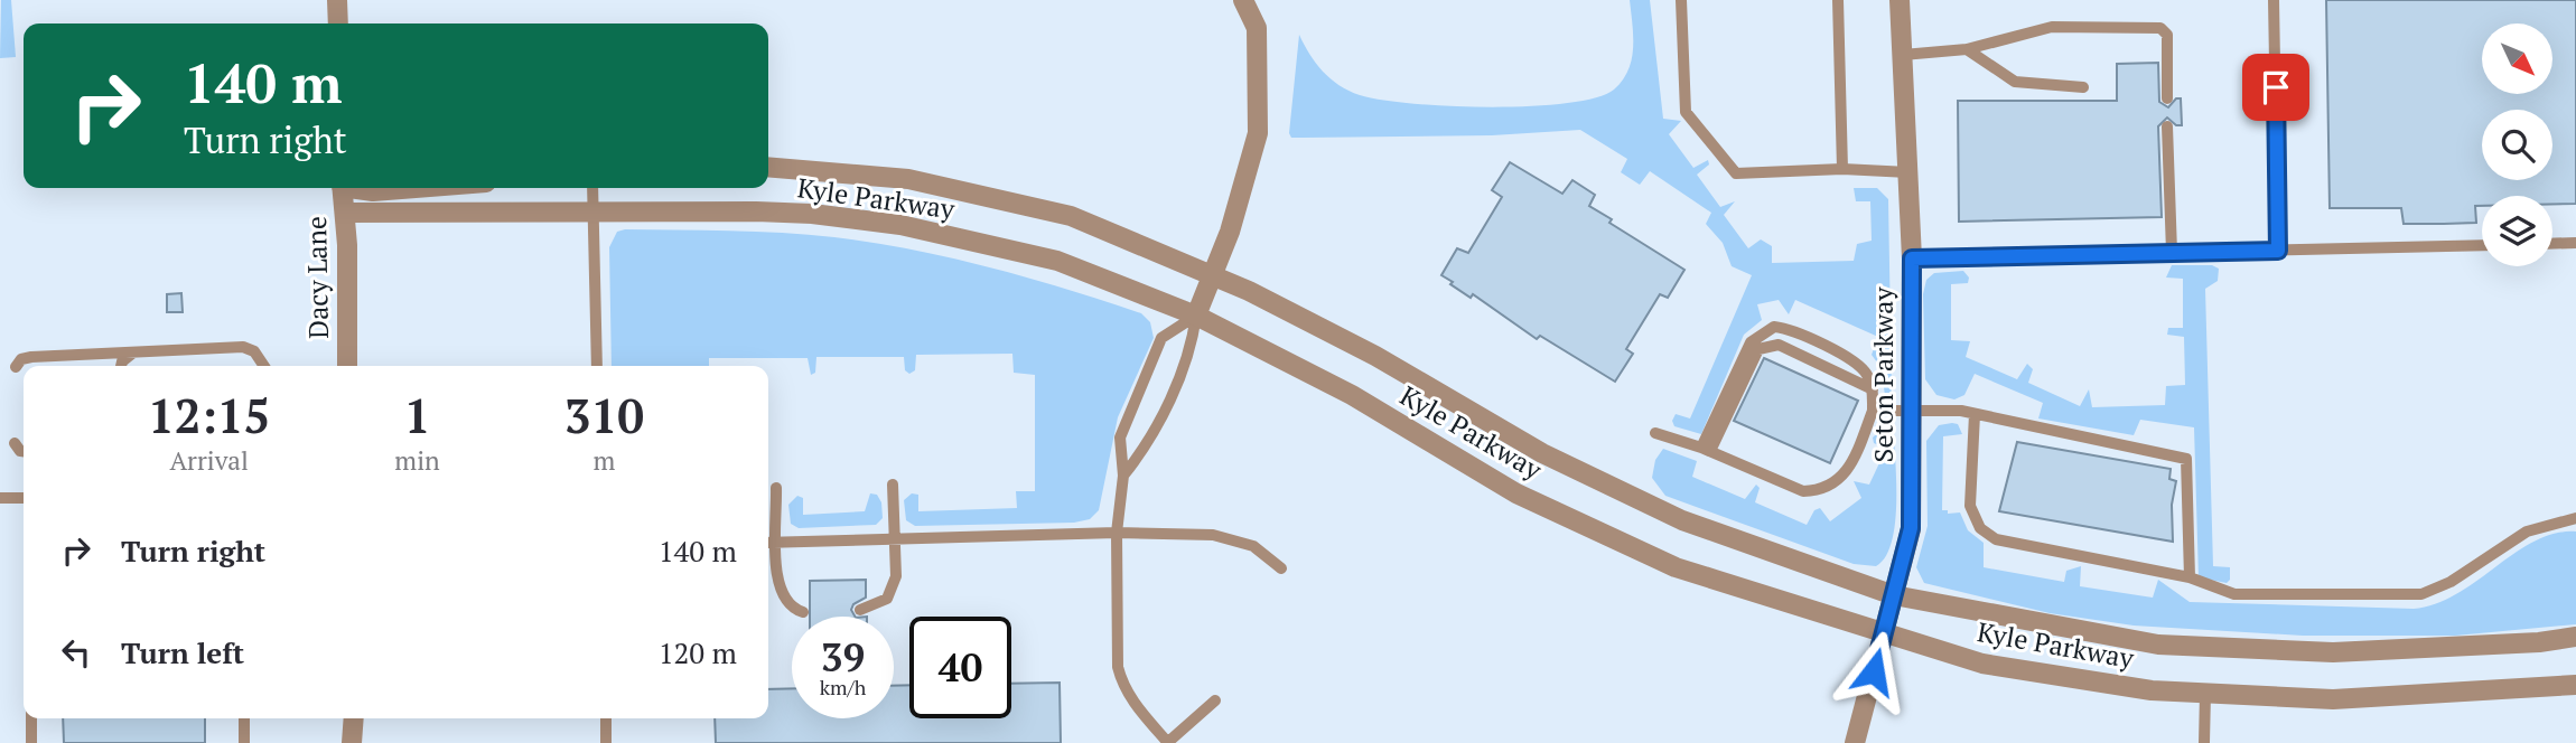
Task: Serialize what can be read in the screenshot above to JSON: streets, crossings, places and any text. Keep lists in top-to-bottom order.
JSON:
{
  "streets": {
    "street": ["Kyle Parkway", "Dacy Lane", "Seton Parkway"]
  },
  "crossings": [
    ["Kyle Parkway", "Dacy Lane"],
    ["Kyle Parkway", "Seton Parkway"]
  ],
  "north": "bottom right",
  "page": {
    "turn": ["140 m", "Turn right"],
    "eta": [
      "12:15",
      "Arrival",
      "1",
      "min",
      "310",
      "m"
    ],
    "list": [
      {
        "name": "Turn right",
        "value": "140 m"
      },
      {
        "name": "Turn left",
        "value": "120 m"
      }
    ],
    "speed": "39 km/h",
    "limit": "40"
  }
}
